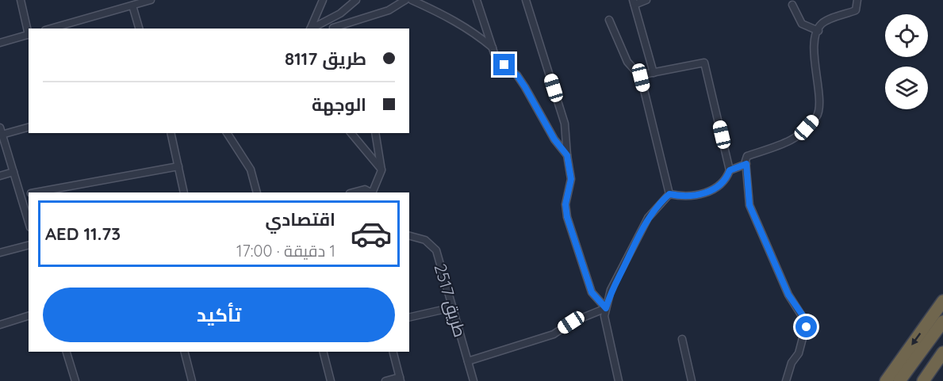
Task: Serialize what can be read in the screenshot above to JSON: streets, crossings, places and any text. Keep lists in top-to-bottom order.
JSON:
{
  "streets": {
    "street": ["طريق 2517"]
  },
  "page": {
    "banner": ["طريق 8117", "الوجهة"],
    "list": [
      {
        "name": "اقتصادي",
        "note": "1 دقيقة · 17:00",
        "value": "AED 11.73"
      }
    ],
    "buttons": "تأكيد"
  }
}
